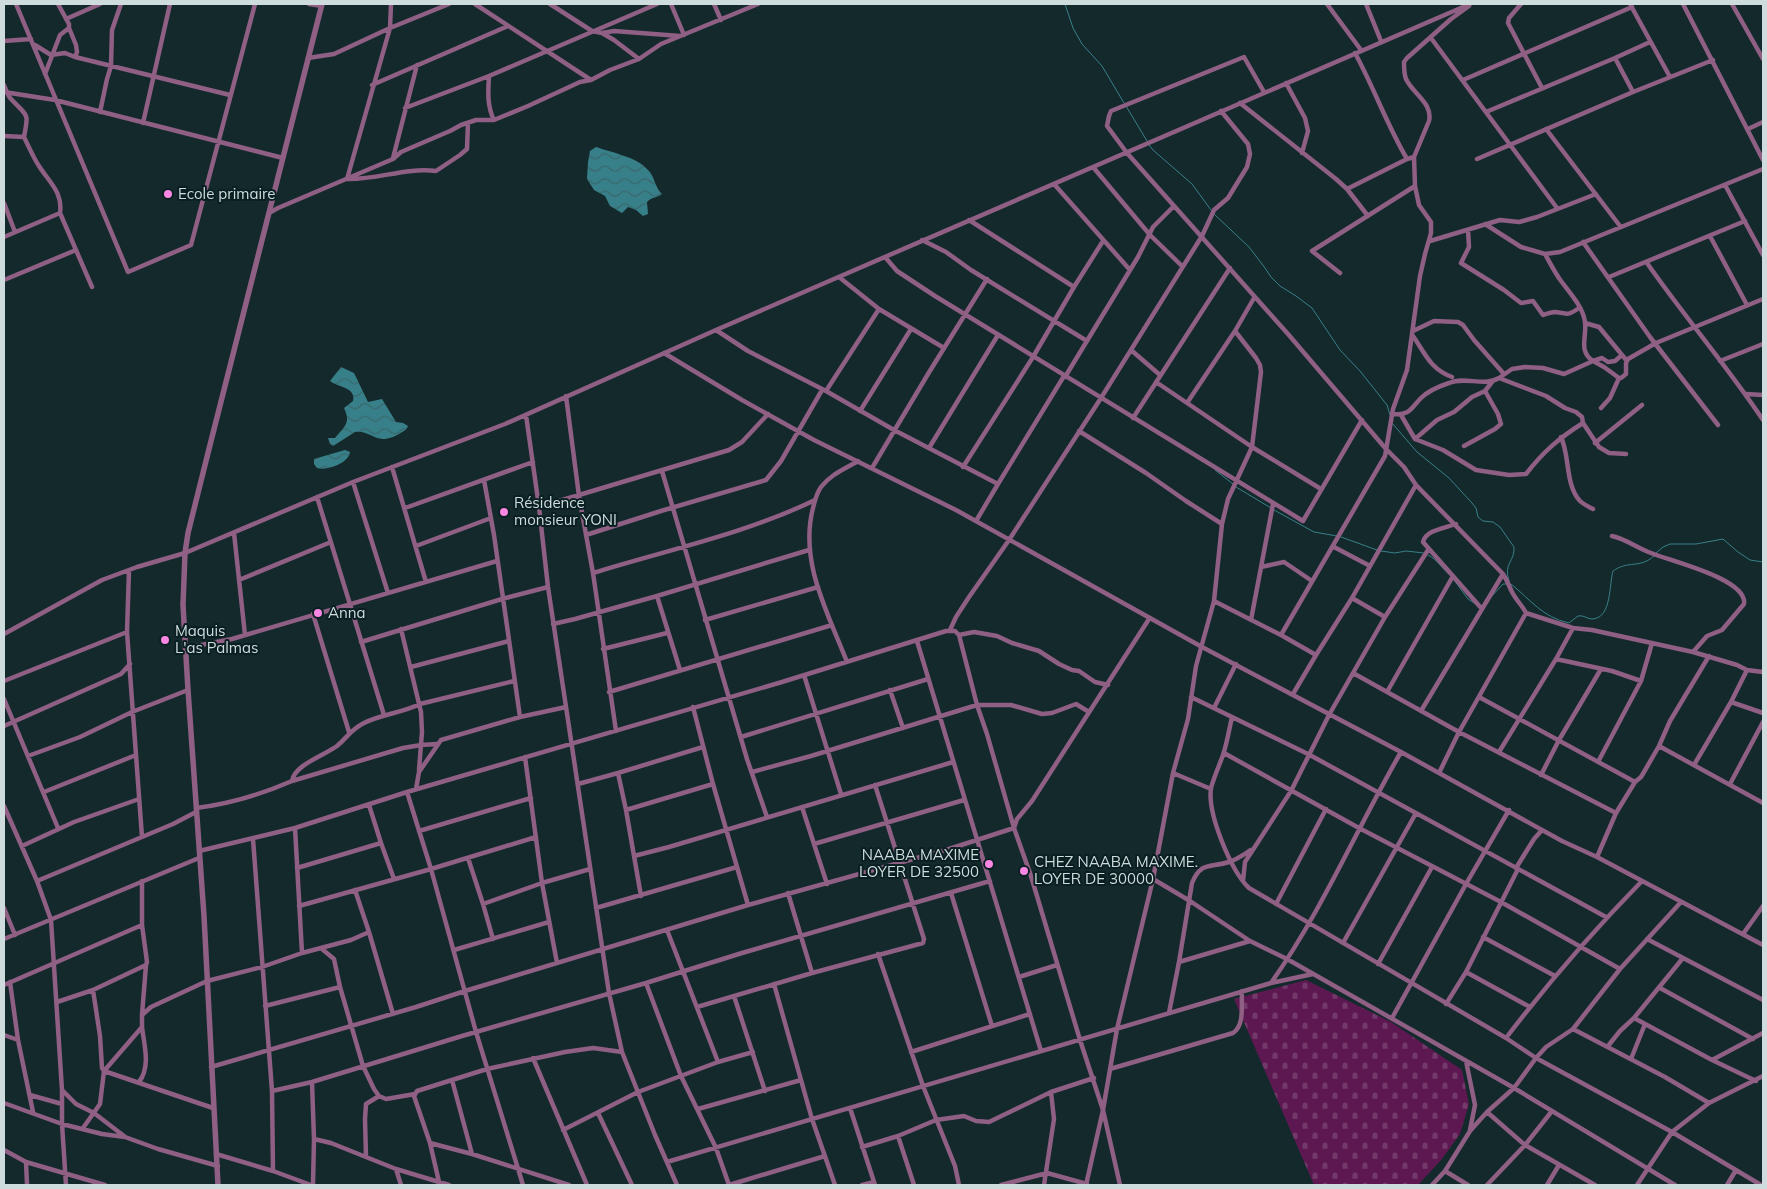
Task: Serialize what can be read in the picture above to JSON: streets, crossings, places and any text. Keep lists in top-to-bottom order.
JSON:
{
  "places": [
    "Ecole primaire",
    "Résidence monsieur YONI",
    "Anna",
    "Maquis L'as Palmas",
    "NAABA MAXIME LOYER DE 32500",
    "CHEZ NAABA MAXIME. LOYER DE 30000"
  ]
}
